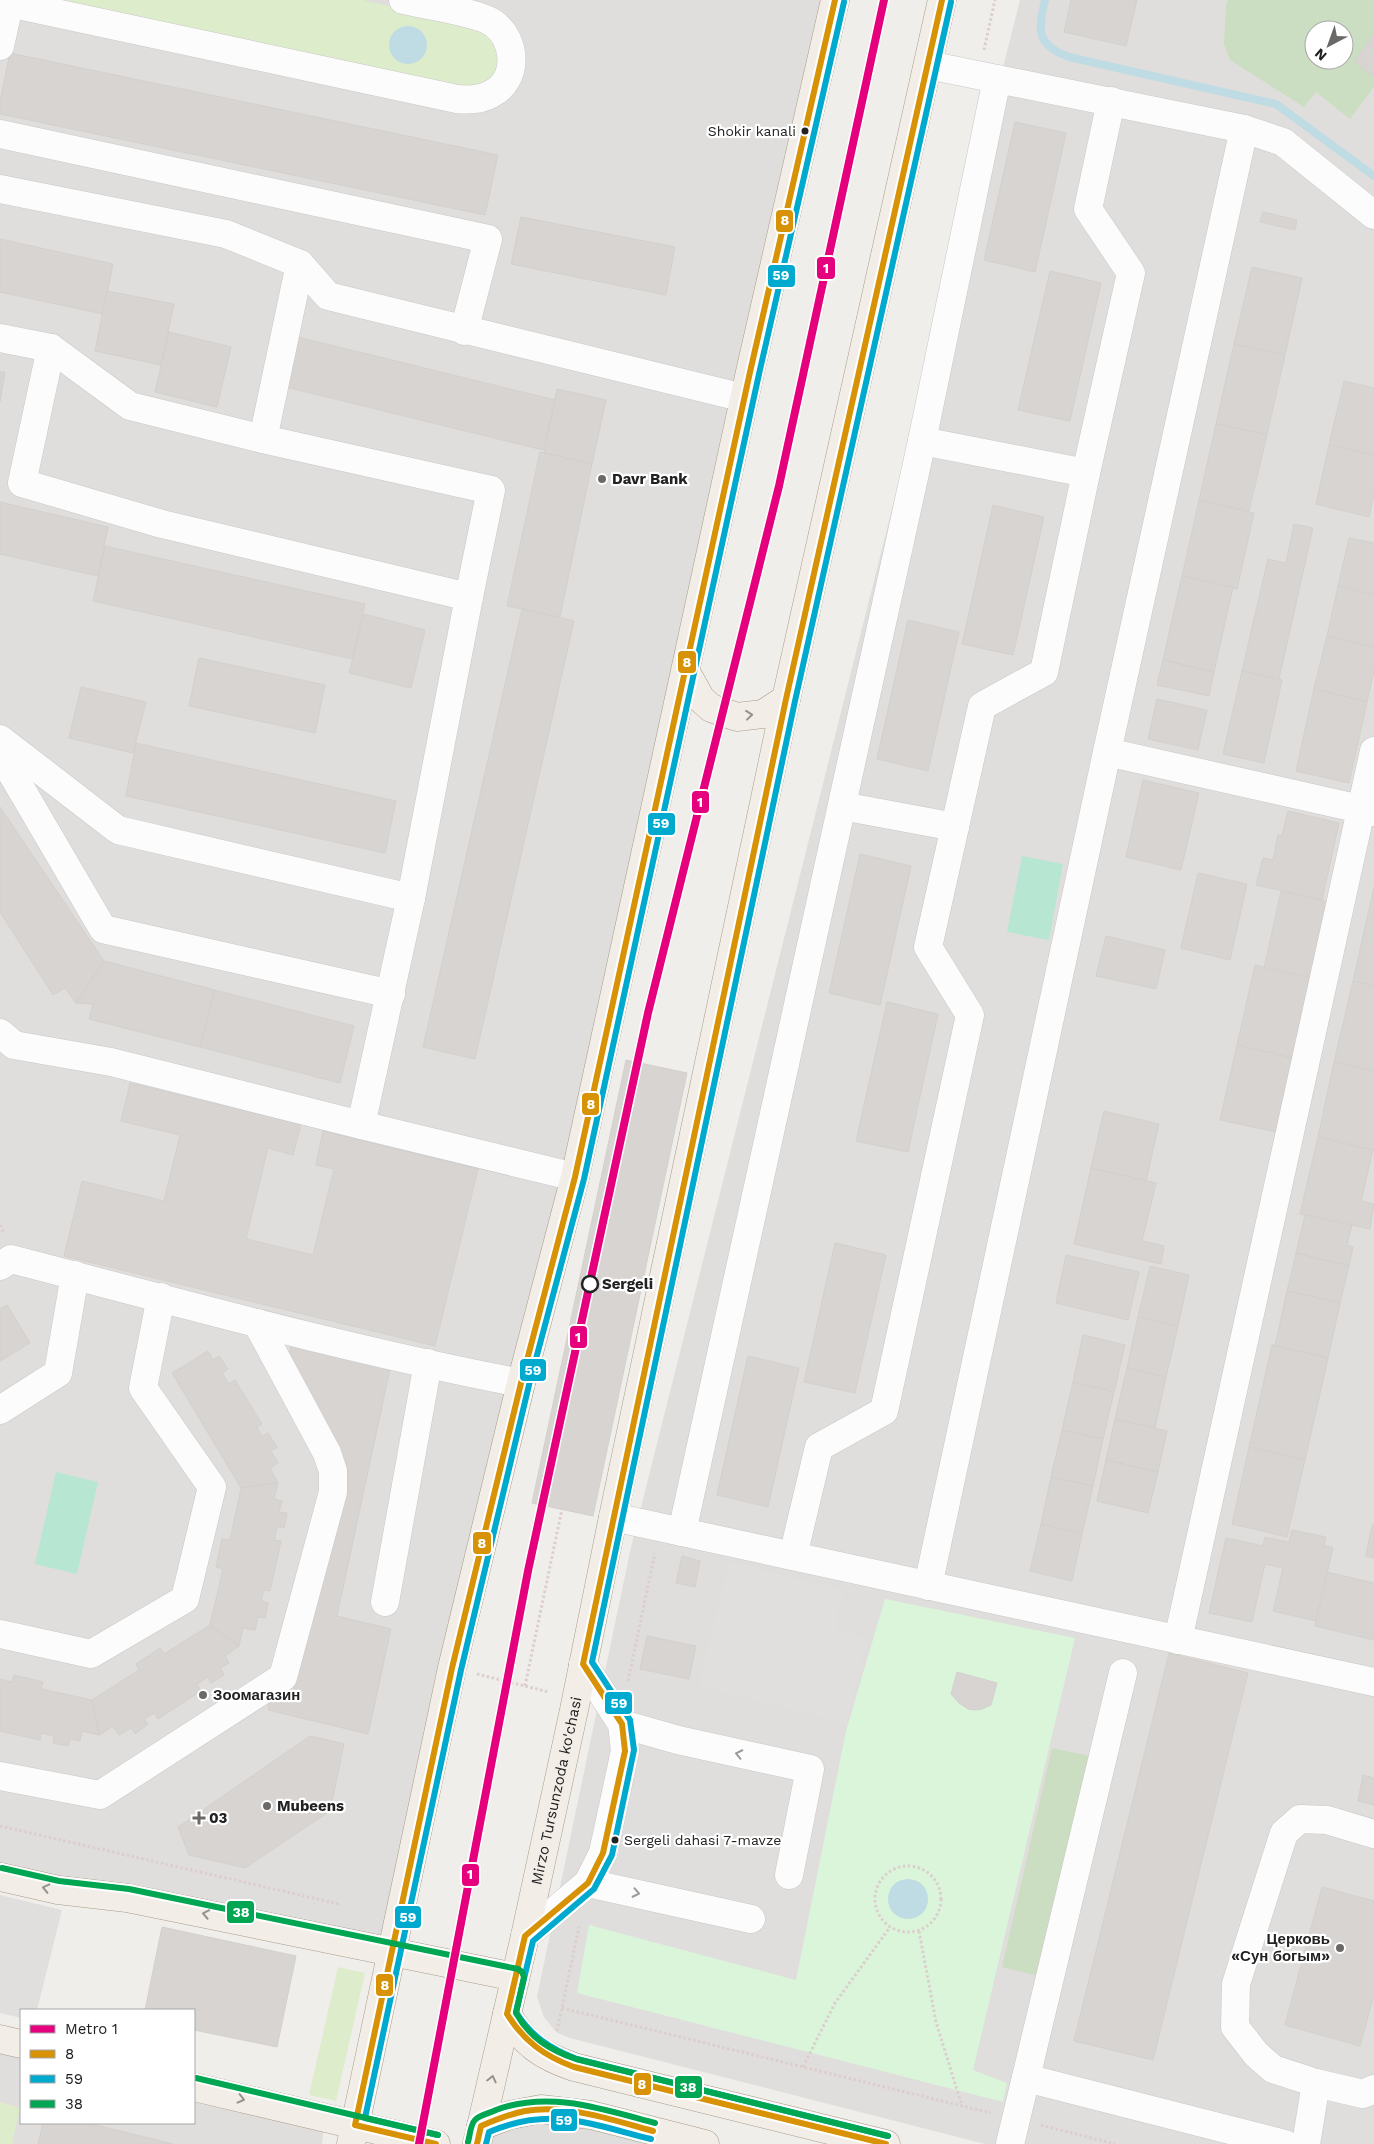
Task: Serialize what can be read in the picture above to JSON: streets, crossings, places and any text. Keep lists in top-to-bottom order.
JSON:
{
  "streets": {
    "main road": ["Mirzo Tursunzoda ko'chasi"]
  },
  "places": {
    "other": [
      "Shokir kanali",
      "Davr Bank",
      "Sergeli",
      "Зоомагазин",
      "Mubeens",
      "Sergeli dahasi 7-mavze",
      "Церковь «Сун богым»"
    ],
    "health": ["03"]
  },
  "lines": [
    "metro line 1",
    "transit line 8",
    "transit line 59",
    "transit line 38"
  ],
  "legend": [
    "Metro 1",
    "8",
    "59",
    "38"
  ],
  "north": "bottom left"
}
